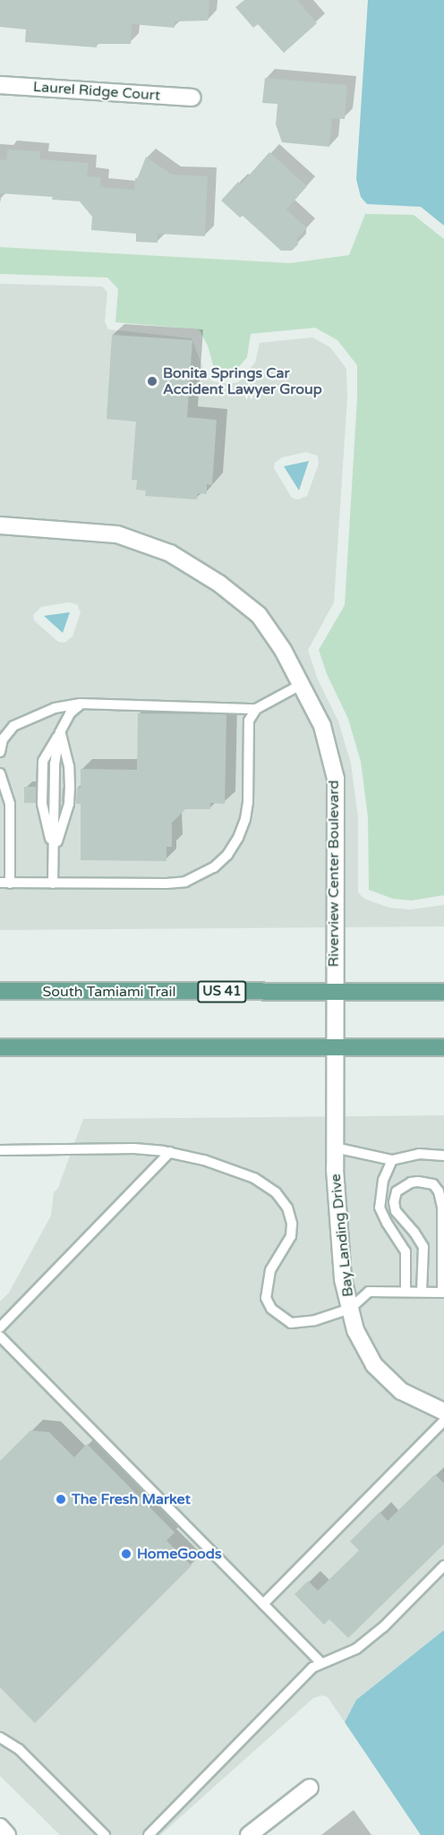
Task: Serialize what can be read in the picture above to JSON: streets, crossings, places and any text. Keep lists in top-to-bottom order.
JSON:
{
  "streets": {
    "main road": ["South Tamiami Trail", "US 41"],
    "street": ["Laurel Ridge Court", "Riverview Center Boulevard", "Bay Landing Drive"]
  },
  "crossings": [
    ["Riverview Center Boulevard", "South Tamiami Trail"],
    ["Riverview Center Boulevard", "Bay Landing Drive"]
  ],
  "places": ["Bonita Springs Car Accident Lawyer Group", "The Fresh Market", "HomeGoods"]
}
